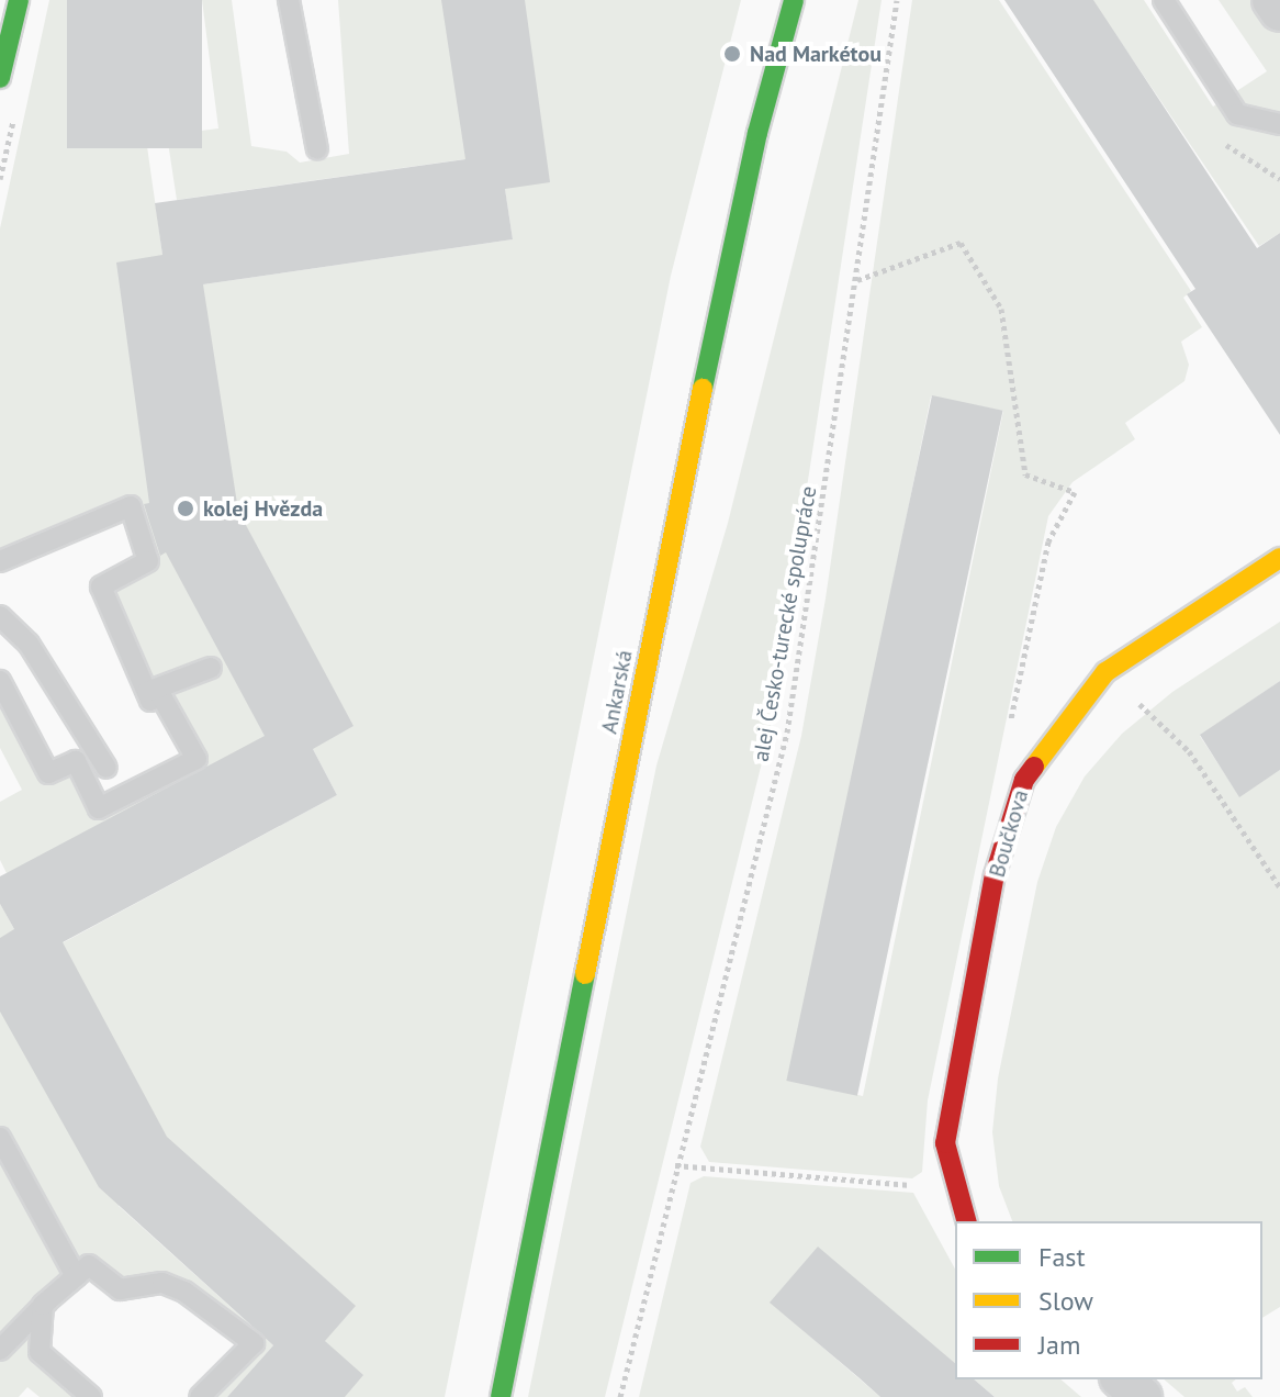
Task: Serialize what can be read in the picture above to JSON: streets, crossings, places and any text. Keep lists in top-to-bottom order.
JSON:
{
  "streets": {
    "street": ["Ankarská", "Boučkova"],
    "path": ["alej Česko-turecké spolupráce"]
  },
  "places": ["Nad Markétou", "kolej Hvězda"],
  "legend": ["Fast", "Slow", "Jam"]
}
